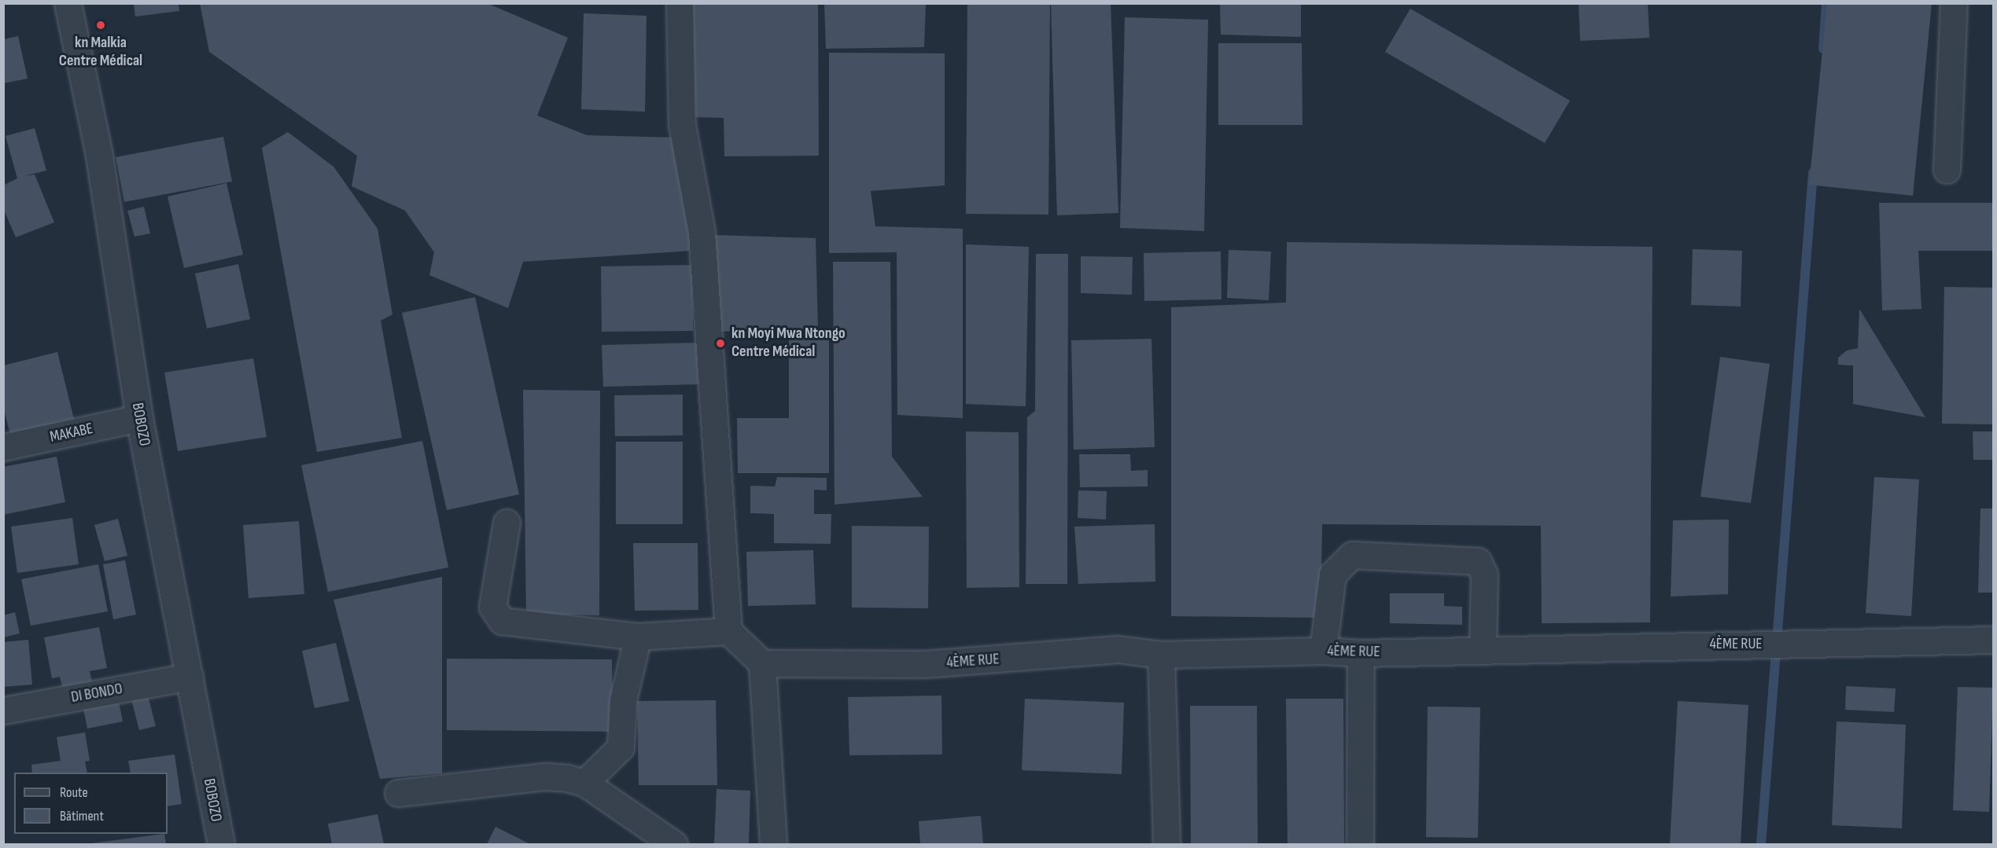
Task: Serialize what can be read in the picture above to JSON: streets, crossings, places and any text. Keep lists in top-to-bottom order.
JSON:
{
  "streets": {
    "street": [
      "BOBOZO",
      "MAKABE",
      "4ÈME RUE",
      "DI BONDO"
    ]
  },
  "crossings": [
    ["BOBOZO", "MAKABE"],
    ["BOBOZO", "DI BONDO"]
  ],
  "places": ["kn Malkia Centre Médical", "kn Moyi Mwa Ntongo Centre Médical"],
  "legend": ["Route", "Bâtiment"]
}
